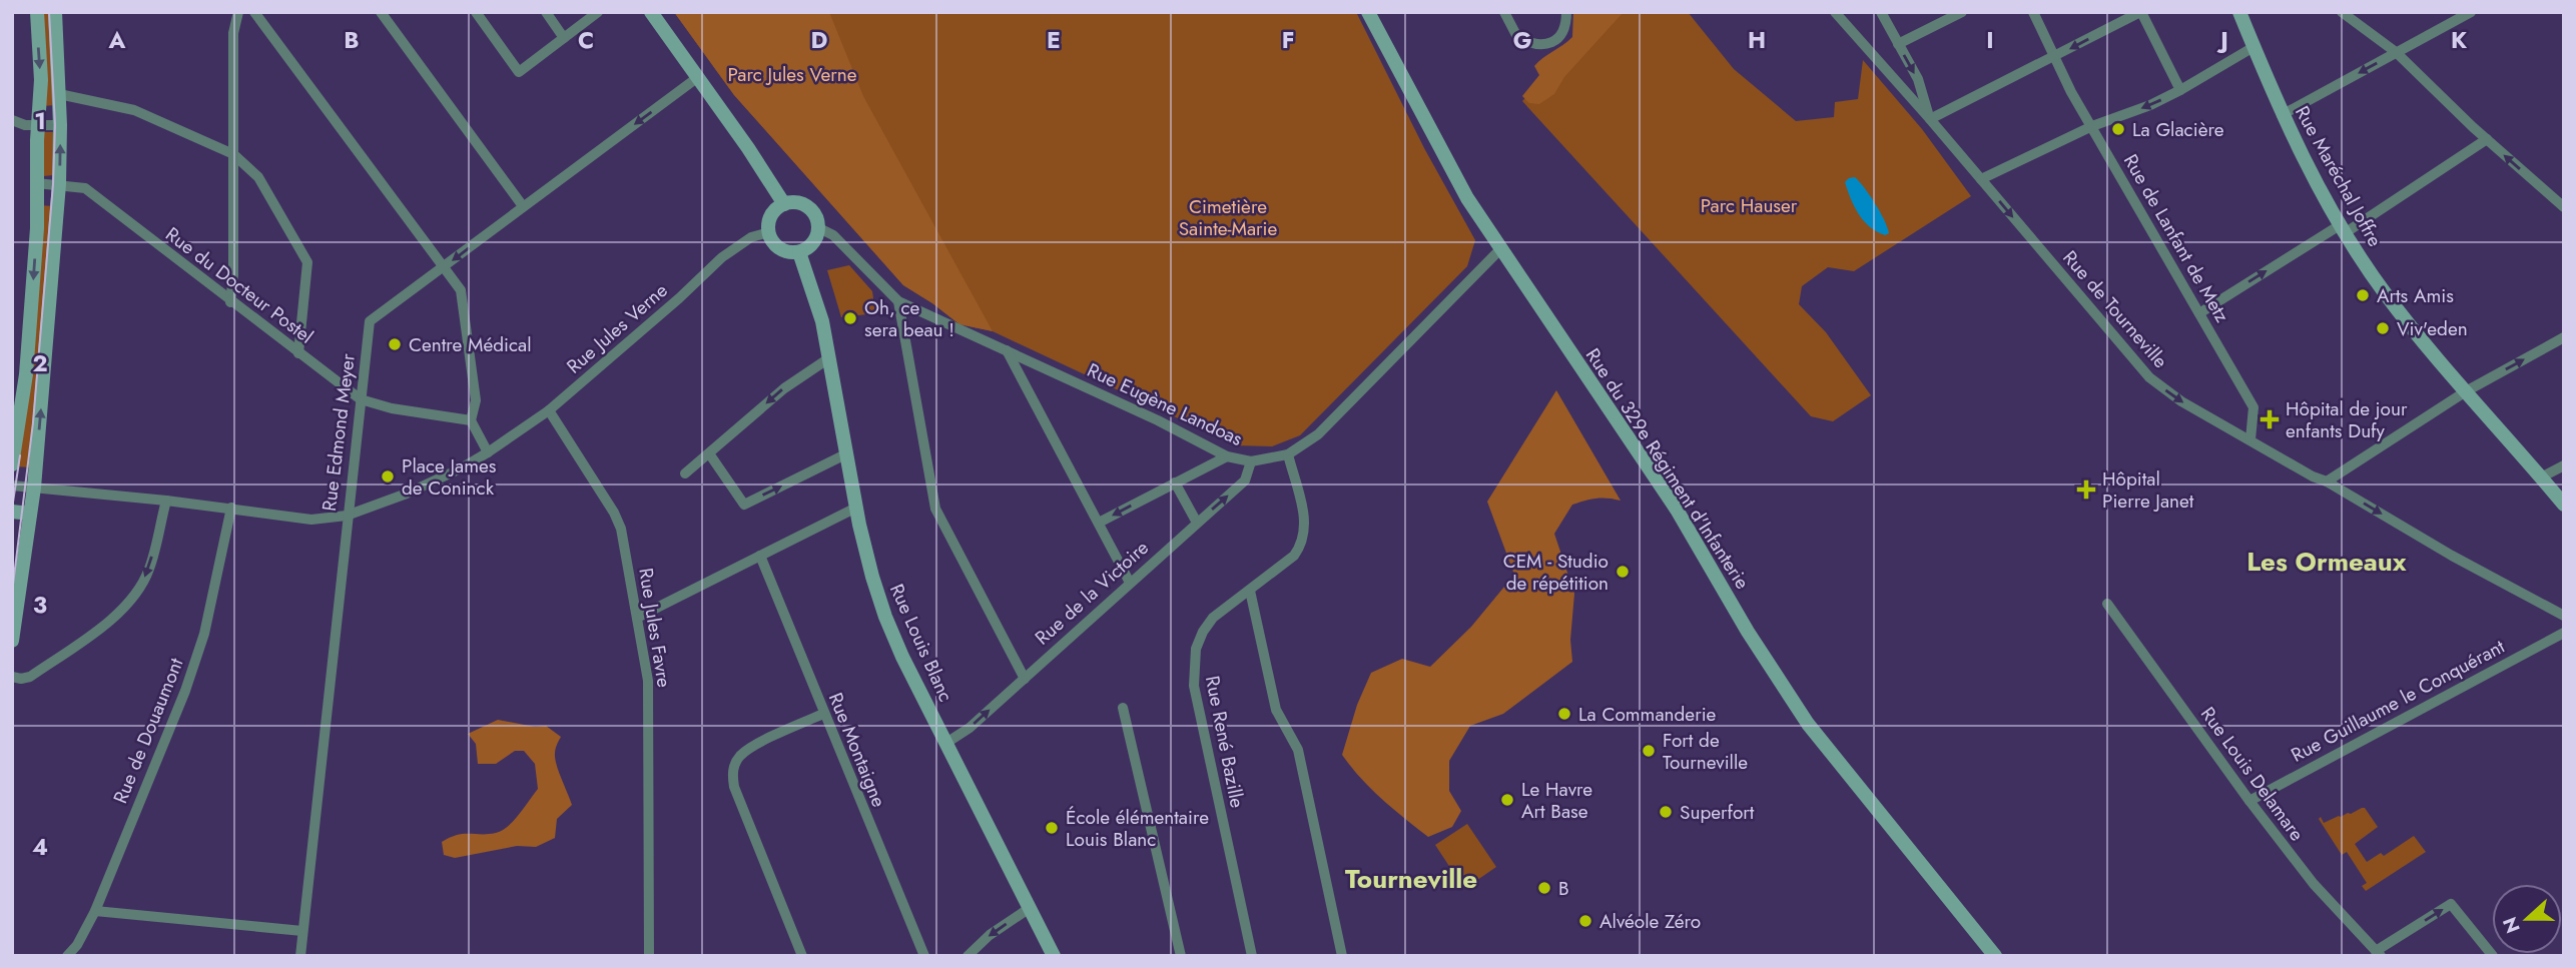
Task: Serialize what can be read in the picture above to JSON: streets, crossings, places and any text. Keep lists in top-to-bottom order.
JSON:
{
  "streets": {
    "street": [
      "Rue Maréchal Joffre",
      "Rue de Lanfant de Metz",
      "Rue du Docteur Postel",
      "Rue de Tourneville",
      "Rue Jules Verne",
      "Rue Eugène Landoas",
      "Rue Edmond Meyer",
      "Rue du 329e Régiment d'Infanterie",
      "Rue de la Victoire",
      "Rue Jules Favre",
      "Rue Louis Blanc",
      "Rue Guillaume le Conquérant",
      "Rue de Douaumont",
      "Rue René Bazille",
      "Rue Montaigne",
      "Rue Louis Delamare"
    ]
  },
  "crossings": [
    ["Rue de Lanfant de Metz", "Rue de Tourneville"],
    ["Rue du Docteur Postel", "Rue Edmond Meyer"],
    ["Rue Jules Verne", "Rue Eugène Landoas"],
    ["Rue Jules Verne", "Rue Jules Favre"],
    ["Rue Jules Verne", "Rue Louis Blanc"],
    ["Rue Eugène Landoas", "Rue du 329e Régiment d'Infanterie"],
    ["Rue Eugène Landoas", "Rue de la Victoire"],
    ["Rue Eugène Landoas", "Rue Louis Blanc"],
    ["Rue Eugène Landoas", "Rue René Bazille"],
    ["Rue de la Victoire", "Rue Louis Blanc"],
    ["Rue Guillaume le Conquérant", "Rue Louis Delamare"]
  ],
  "one_way": ["Rue de Tourneville"],
  "districts": ["Les Ormeaux", "Tourneville"],
  "parks": ["Parc Jules Verne", "Parc Hauser", "Cimetière Sainte-Marie"],
  "places": {
    "other": [
      "La Glacière",
      "Arts Amis",
      "Oh, ce sera beau !",
      "Viv'eden",
      "Centre Médical",
      "Place James de Coninck",
      "CEM - Studio de répétition",
      "La Commanderie",
      "Fort de Tourneville",
      "Le Havre Art Base",
      "Superfort",
      "École élémentaire Louis Blanc",
      "B",
      "Alvéole Zéro"
    ],
    "health": ["Hôpital de jour enfants Dufy", "Hôpital Pierre Janet"]
  },
  "north": "left",
  "grid": {
    "columns": [
      "A",
      "B",
      "C",
      "D",
      "E",
      "F",
      "G",
      "H",
      "I",
      "J",
      "K"
    ],
    "rows": [
      "1",
      "2",
      "3",
      "4"
    ]
  }
}
